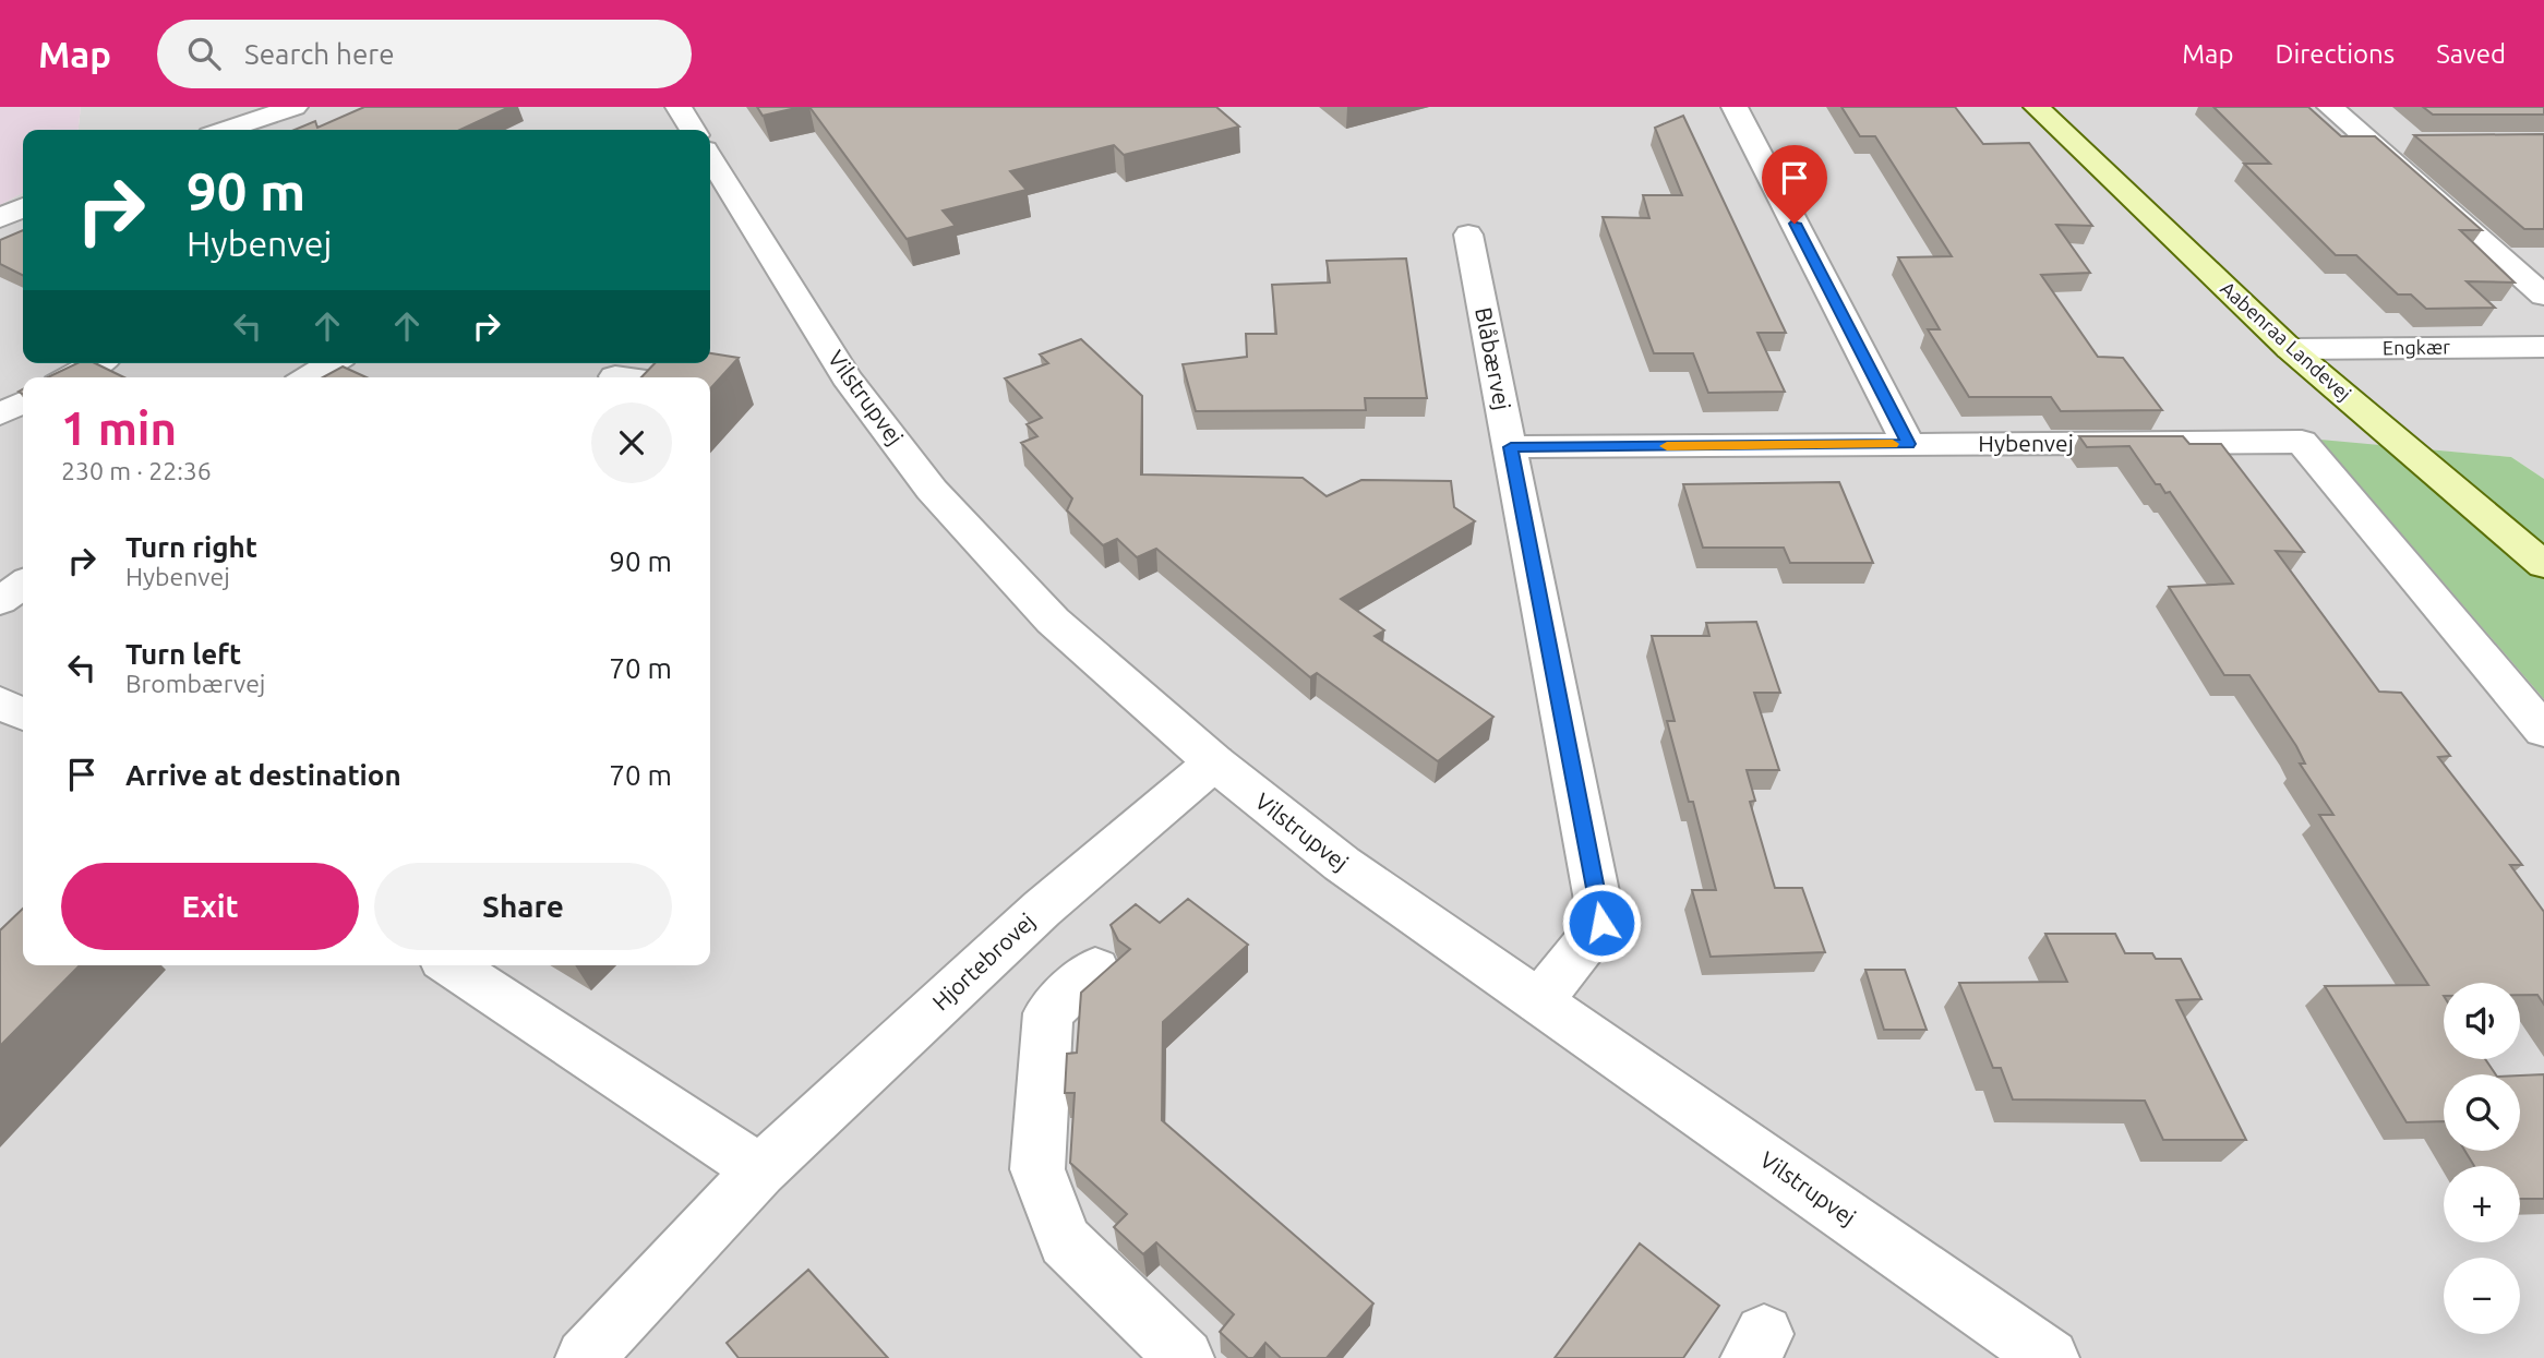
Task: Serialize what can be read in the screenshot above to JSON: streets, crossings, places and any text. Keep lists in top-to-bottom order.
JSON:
{
  "streets": {
    "main road": ["Aabenraa Landevej"],
    "street": [
      "Engkær",
      "Blåbærvej",
      "Vilstrupvej",
      "Hybenvej",
      "Hjortebrovej"
    ]
  },
  "crossings": [
    ["Aabenraa Landevej", "Engkær"],
    ["Blåbærvej", "Vilstrupvej"],
    ["Blåbærvej", "Hybenvej"],
    ["Vilstrupvej", "Hjortebrovej"]
  ],
  "page": {
    "header": "Map",
    "search": "Search here",
    "nav": ["Map", "Directions", "Saved"],
    "turn": ["90 m", "Hybenvej"],
    "heading": ["1 min", "230 m · 22:36"],
    "list": [
      {
        "name": "Turn right",
        "note": "Hybenvej",
        "value": "90 m"
      },
      {
        "name": "Turn left",
        "note": "Brombærvej",
        "value": "70 m"
      },
      {
        "name": "Arrive at destination",
        "value": "70 m"
      }
    ],
    "buttons": ["Exit", "Share"],
    "map_buttons": ["+", "−"]
  }
}
